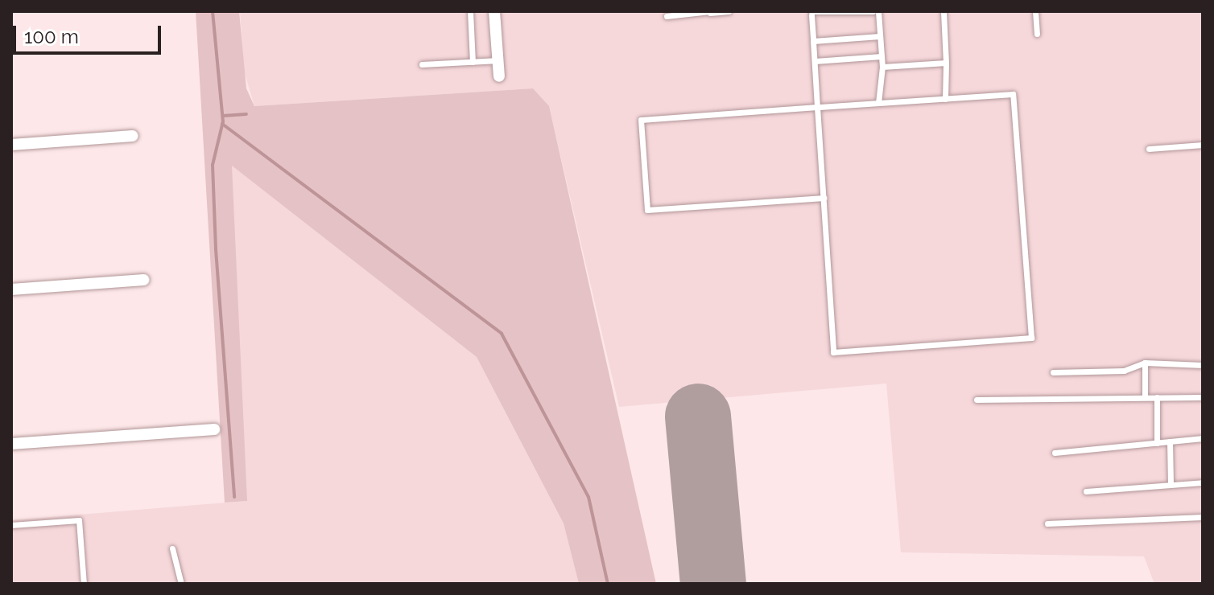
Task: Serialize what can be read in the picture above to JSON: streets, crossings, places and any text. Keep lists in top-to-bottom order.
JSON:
{
  "scale_bar": "100 m"
}
